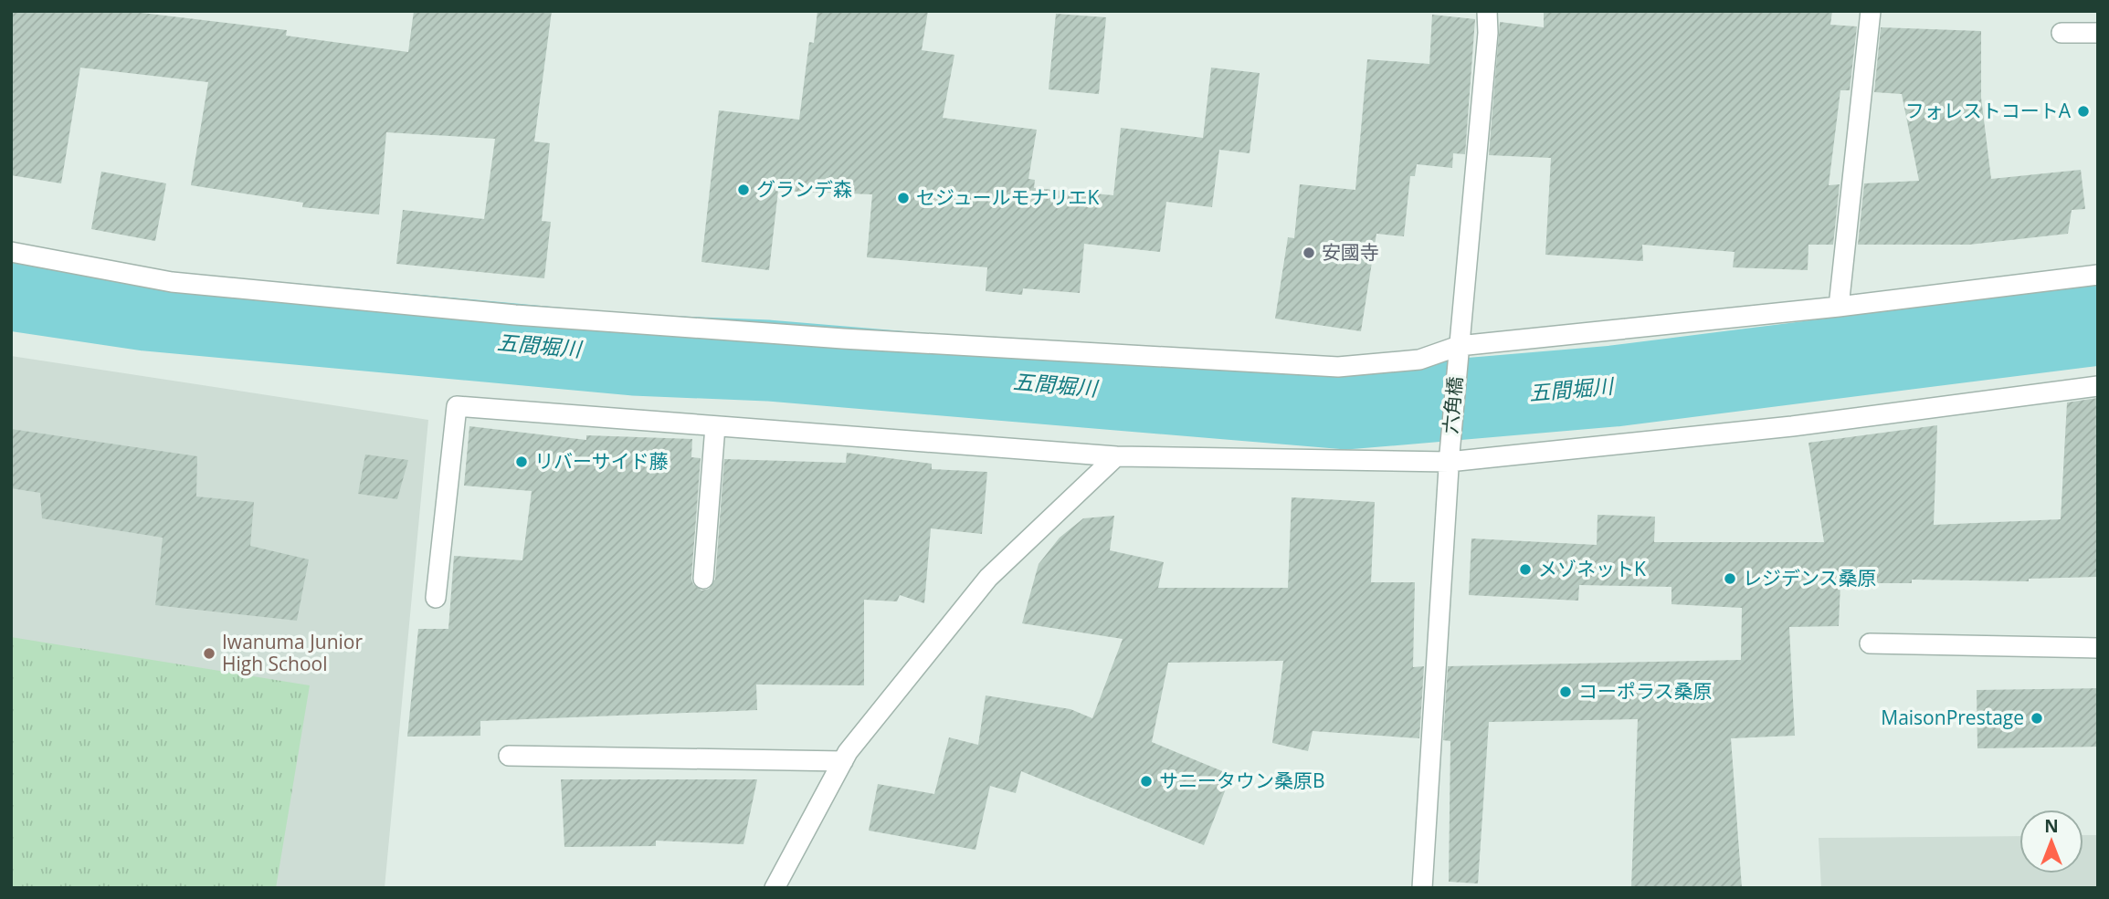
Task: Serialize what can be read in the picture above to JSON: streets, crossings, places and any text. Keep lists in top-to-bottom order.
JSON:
{
  "streets": {
    "street": ["六角橋"]
  },
  "water": ["五間堀川"],
  "places": [
    "フォレストコートA",
    "グランデ森",
    "セジュールモナリエK",
    "安國寺",
    "リバーサイド藤",
    "メゾネットK",
    "レジデンス桑原",
    "Iwanuma Junior High School",
    "コーポラス桑原",
    "MaisonPrestage",
    "サニータウン桑原B"
  ],
  "north": "top"
}
